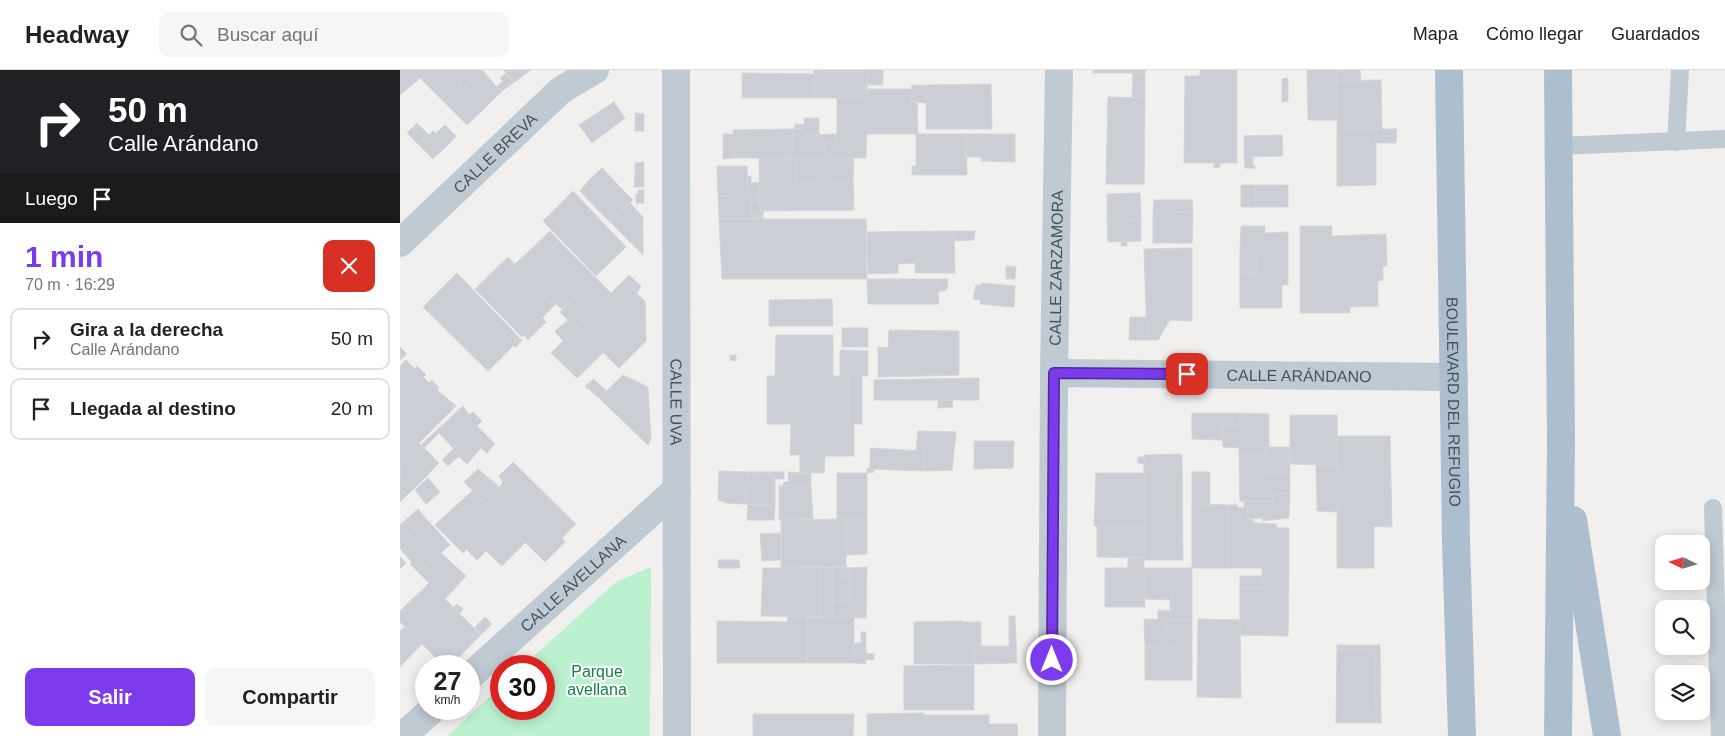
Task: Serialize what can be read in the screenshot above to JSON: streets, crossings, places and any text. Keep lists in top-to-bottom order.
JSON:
{
  "streets": {
    "main road": ["BOULEVARD DEL REFUGIO"],
    "street": [
      "CALLE BREVA",
      "CALLE ZARZAMORA",
      "CALLE ARÁNDANO",
      "CALLE UVA",
      "CALLE AVELLANA"
    ]
  },
  "crossings": [
    ["CALLE ZARZAMORA", "CALLE ARÁNDANO"],
    ["CALLE ARÁNDANO", "BOULEVARD DEL REFUGIO"],
    ["CALLE UVA", "CALLE AVELLANA"]
  ],
  "parks": ["Parque avellana"],
  "north": "left",
  "page": {
    "header": "Headway",
    "search": "Buscar aquí",
    "nav": ["Mapa", "Cómo llegar", "Guardados"],
    "turn": ["50 m", "Calle Arándano"],
    "then": "Luego",
    "heading": ["1 min", "70 m · 16:29"],
    "list": [
      {
        "name": "Gira a la derecha",
        "note": "Calle Arándano",
        "value": "50 m"
      },
      {
        "name": "Llegada al destino",
        "value": "20 m"
      }
    ],
    "speed": "27 km/h",
    "limit": "30",
    "buttons": ["Salir", "Compartir"]
  }
}
